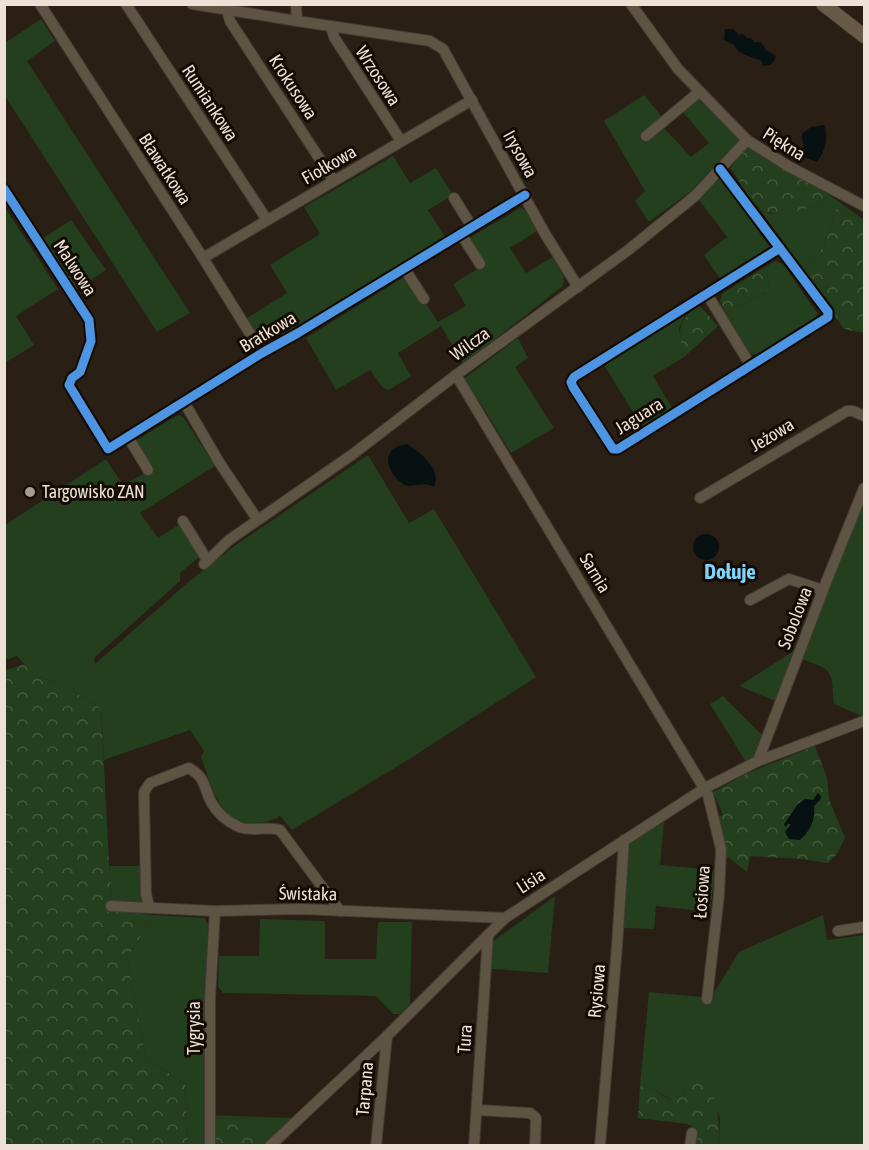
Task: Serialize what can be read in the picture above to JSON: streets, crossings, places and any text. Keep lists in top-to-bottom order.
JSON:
{
  "streets": {
    "street": [
      "Wrzosowa",
      "Krokusowa",
      "Rumiankowa",
      "Piękna",
      "Irysowa",
      "Fiołkowa",
      "Bławatkowa",
      "Malwowa",
      "Bratkowa",
      "Wilcza",
      "Jaguara",
      "Jeżowa",
      "Sarnia",
      "Sobolowa",
      "Lisia",
      "Łosiowa",
      "Świstaka",
      "Rysiowa",
      "Tygrysia",
      "Tura",
      "Tarpana"
    ]
  },
  "crossings": [
    ["Wrzosowa", "Irysowa"],
    ["Wrzosowa", "Fiołkowa"],
    ["Krokusowa", "Fiołkowa"],
    ["Rumiankowa", "Fiołkowa"],
    ["Piękna", "Wilcza"],
    ["Irysowa", "Fiołkowa"],
    ["Irysowa", "Bratkowa"],
    ["Irysowa", "Wilcza"],
    ["Fiołkowa", "Bławatkowa"],
    ["Bławatkowa", "Bratkowa"],
    ["Malwowa", "Bratkowa"],
    ["Wilcza", "Jaguara"],
    ["Wilcza", "Sarnia"],
    ["Sarnia", "Lisia"],
    ["Sarnia", "Łosiowa"],
    ["Sobolowa", "Lisia"],
    ["Lisia", "Łosiowa"],
    ["Lisia", "Świstaka"],
    ["Lisia", "Rysiowa"],
    ["Lisia", "Tura"],
    ["Lisia", "Tarpana"],
    ["Świstaka", "Tygrysia"]
  ],
  "districts": ["Dołuje"],
  "places": ["Targowisko ZAN"]
}
